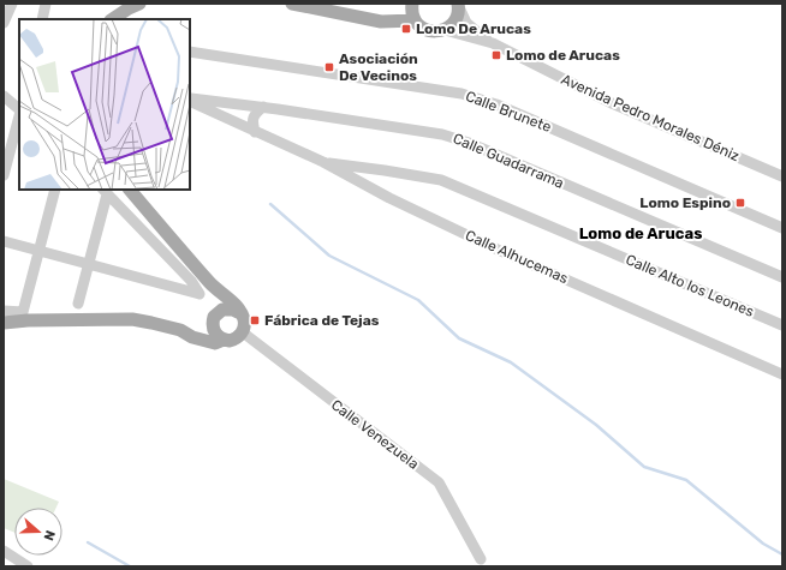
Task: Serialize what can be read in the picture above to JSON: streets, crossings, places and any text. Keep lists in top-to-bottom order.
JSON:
{
  "streets": {
    "street": [
      "Calle Brunete",
      "Avenida Pedro Morales Déniz",
      "Calle Guadarrama",
      "Calle Alhucemas",
      "Calle Alto los Leones",
      "Calle Venezuela"
    ]
  },
  "crossings": [
    ["Calle Alhucemas", "Calle Alto los Leones"]
  ],
  "districts": ["Lomo de Arucas"],
  "places": {
    "transit": [
      "Lomo De Arucas",
      "Lomo de Arucas",
      "Asociación De Vecinos",
      "Lomo Espino",
      "Fábrica de Tejas"
    ]
  },
  "north": "right"
}
